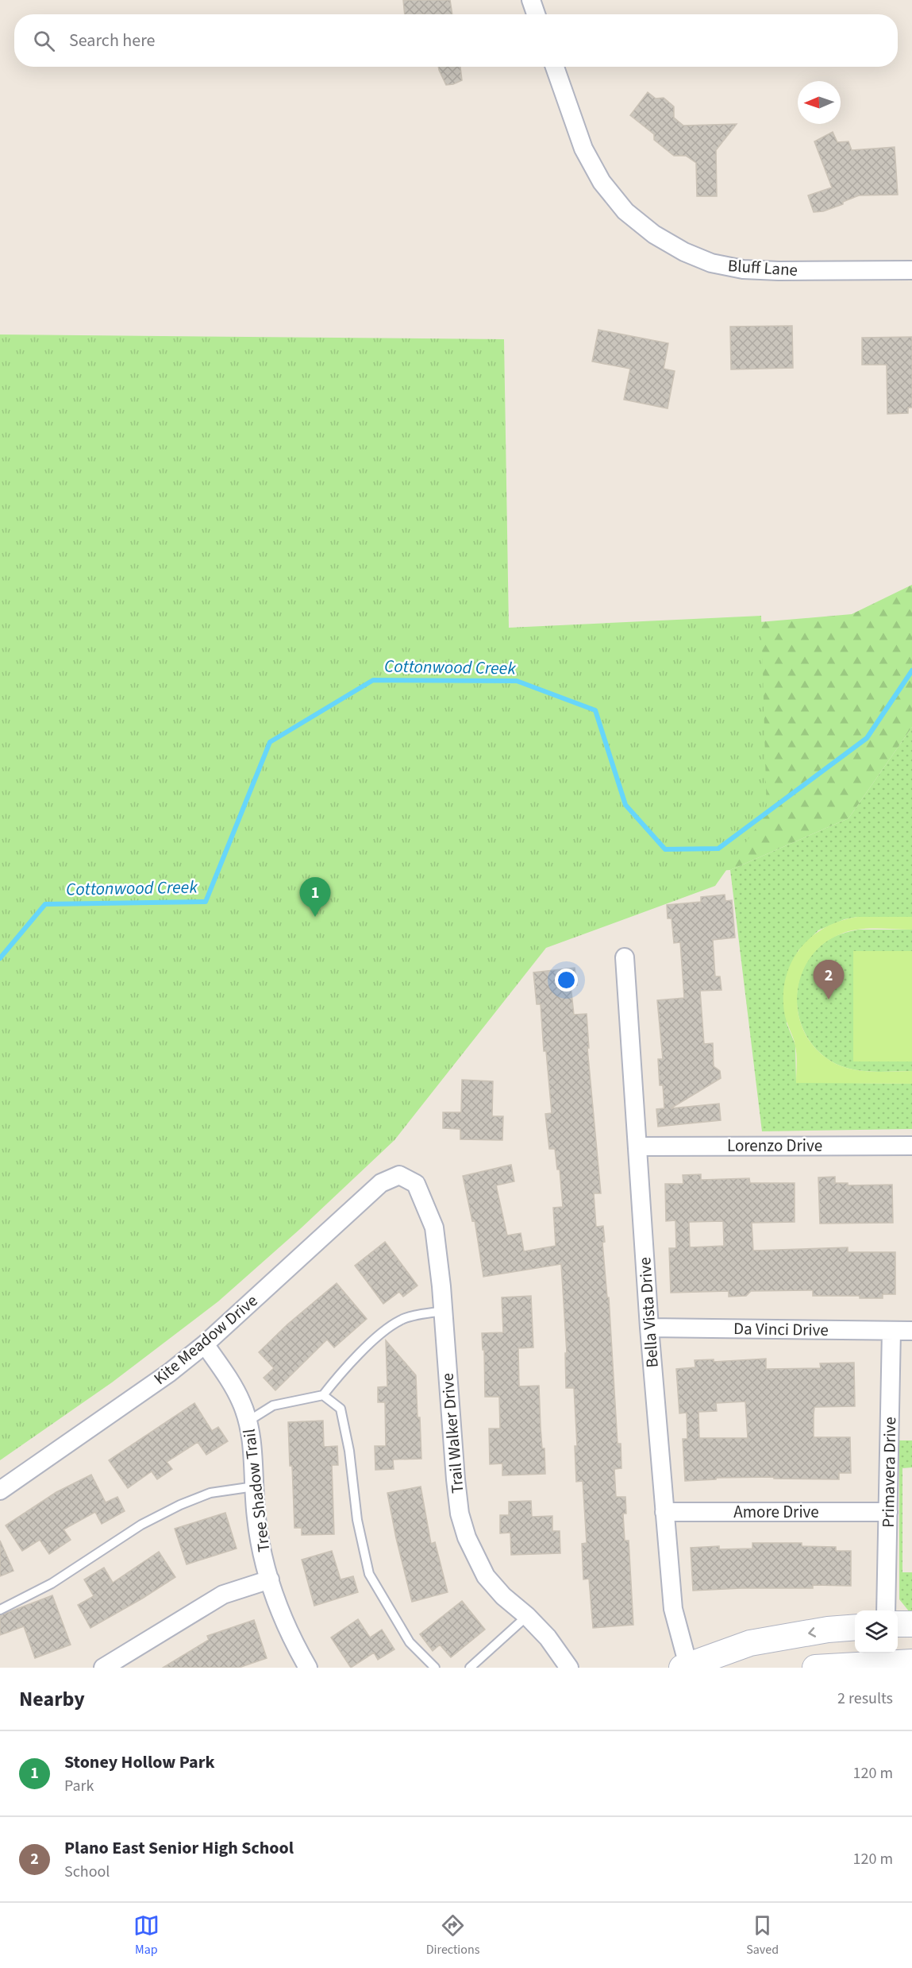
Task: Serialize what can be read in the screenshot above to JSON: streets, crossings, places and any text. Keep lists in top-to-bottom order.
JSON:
{
  "streets": {
    "street": [
      "Bluff Lane",
      "Lorenzo Drive",
      "Bella Vista Drive",
      "Da Vinci Drive",
      "Kite Meadow Drive",
      "Trail Walker Drive",
      "Primavera Drive",
      "Tree Shadow Trail",
      "Amore Drive"
    ]
  },
  "crossings": [
    ["Lorenzo Drive", "Bella Vista Drive"],
    ["Bella Vista Drive", "Da Vinci Drive"],
    ["Bella Vista Drive", "Amore Drive"],
    ["Da Vinci Drive", "Primavera Drive"],
    ["Kite Meadow Drive", "Trail Walker Drive"],
    ["Kite Meadow Drive", "Tree Shadow Trail"],
    ["Primavera Drive", "Amore Drive"]
  ],
  "water": ["Cottonwood Creek"],
  "north": "left",
  "page": {
    "search": "Search here",
    "pins": ["1", "2"],
    "heading": ["Nearby", "2 results"],
    "list": [
      {
        "mark": "1",
        "name": "Stoney Hollow Park",
        "note": "Park",
        "value": "120 m"
      },
      {
        "mark": "2",
        "name": "Plano East Senior High School",
        "note": "School",
        "value": "120 m"
      }
    ],
    "nav": ["Map", "Directions", "Saved"]
  }
}
